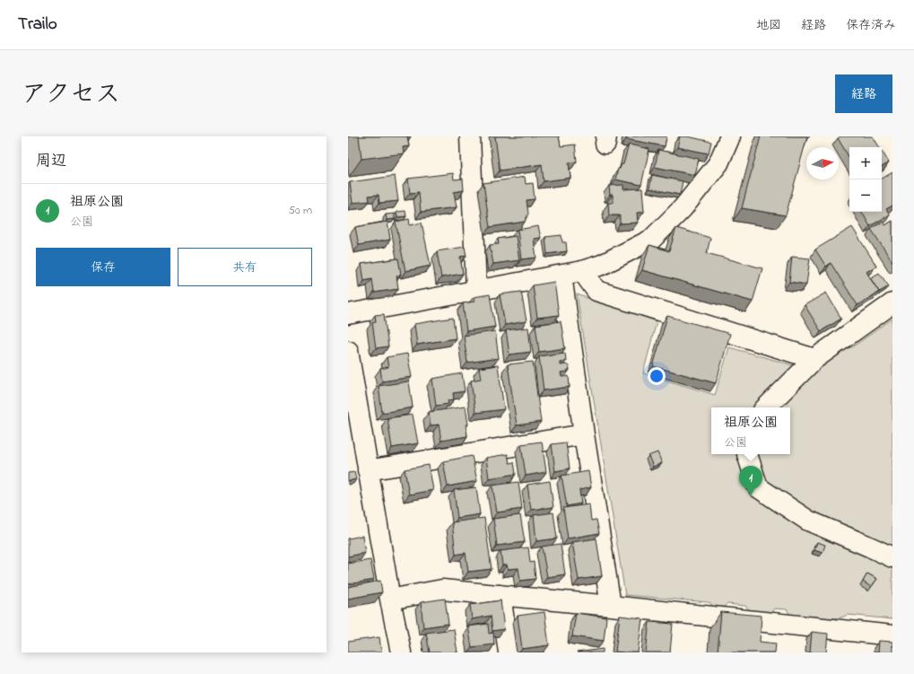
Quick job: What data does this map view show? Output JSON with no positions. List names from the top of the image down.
{
  "north": "right",
  "page": {
    "header": "Trailo",
    "nav": ["地図", "経路", "保存済み"],
    "title": "アクセス",
    "buttons": [
      "経路",
      ["保存", "共有"]
    ],
    "heading": "周辺",
    "map_buttons": ["+", "−"],
    "list": [
      {
        "mark": "1",
        "name": "祖原公園",
        "note": "公園",
        "value": "50 m"
      }
    ],
    "popup": ["祖原公園", "公園"],
    "pins": "1"
  }
}
